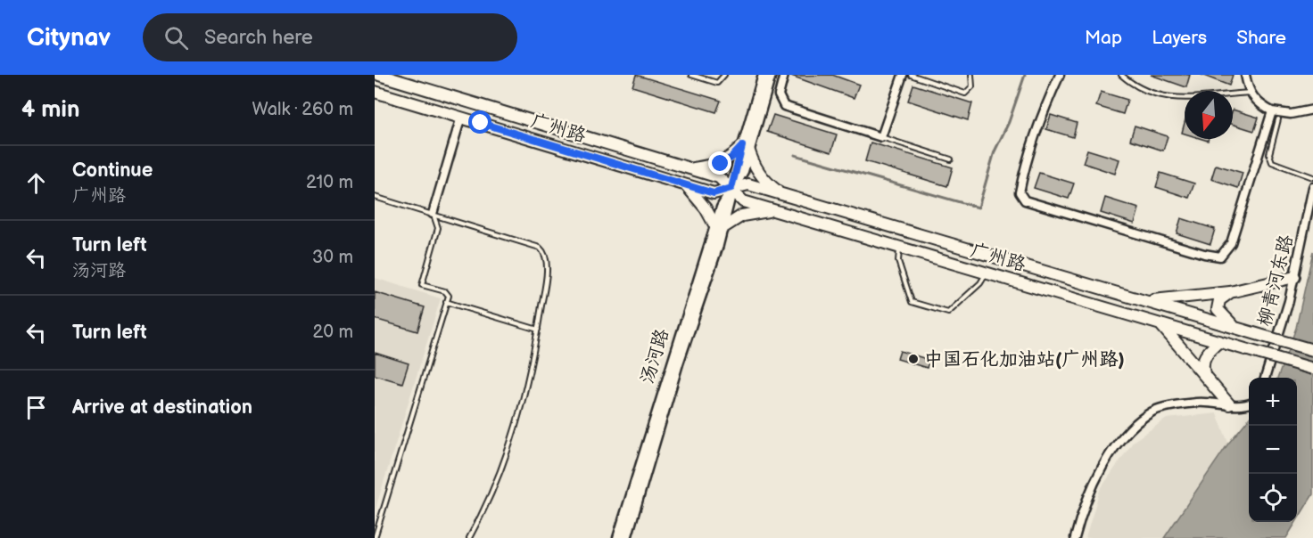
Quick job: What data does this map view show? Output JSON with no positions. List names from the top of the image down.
{
  "streets": {
    "main road": ["广州路"],
    "street": ["柳青河东路", "汤河路"]
  },
  "crossings": [
    ["广州路", "汤河路"]
  ],
  "places": ["中国石化加油站(广州路)"],
  "north": "bottom",
  "page": {
    "header": "Citynav",
    "search": "Search here",
    "nav": ["Map", "Layers", "Share"],
    "heading": ["4 min", "Walk · 260 m"],
    "list": [
      ["Continue", "广州路", "210 m"],
      ["Turn left", "汤河路", "30 m"],
      ["Turn left", "20 m"],
      "Arrive at destination"
    ],
    "map_buttons": ["+", "−"]
  }
}
